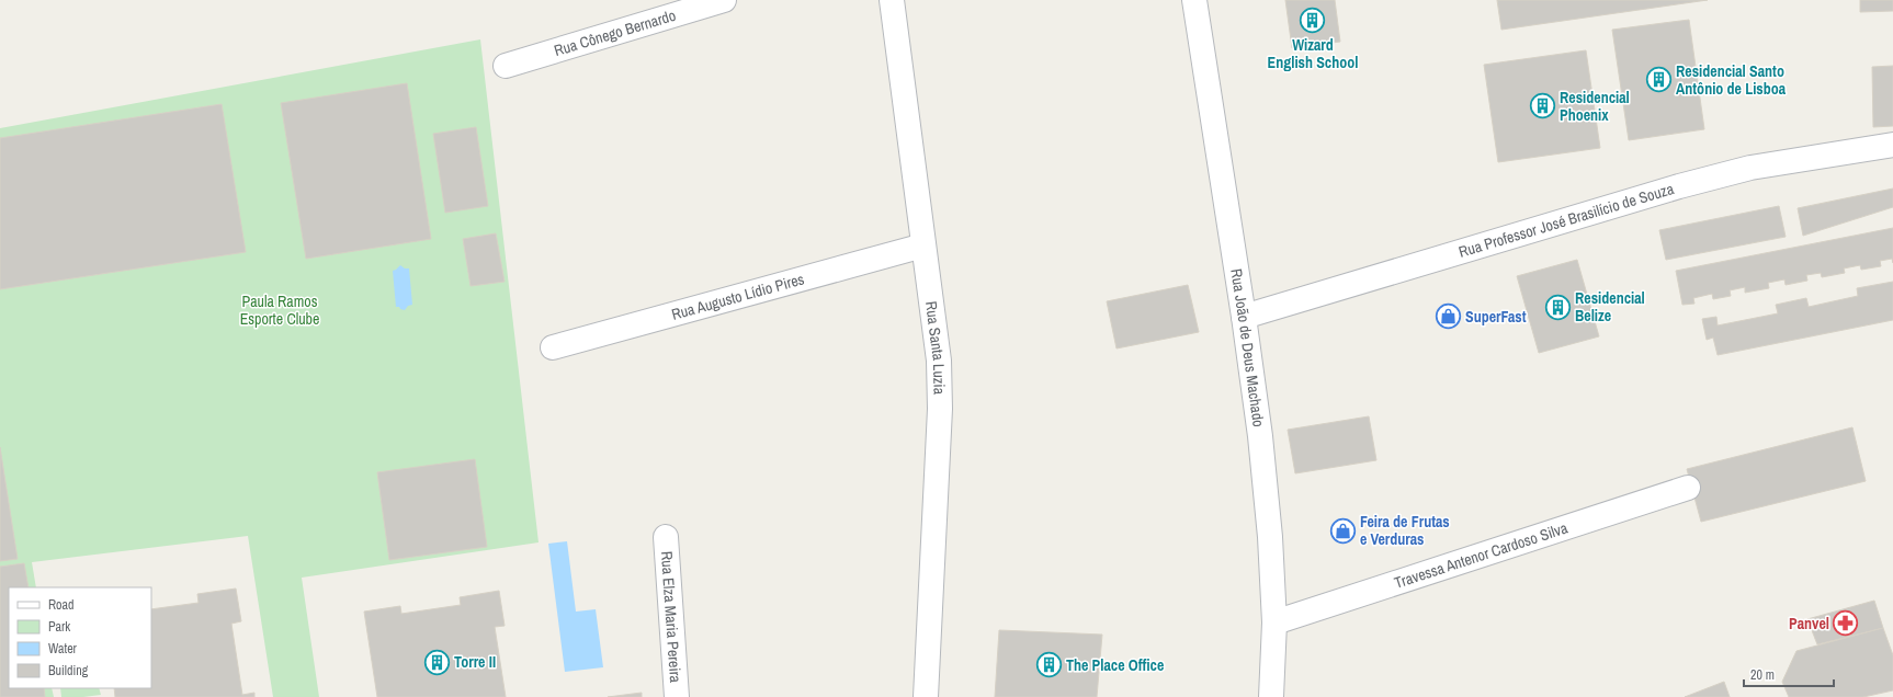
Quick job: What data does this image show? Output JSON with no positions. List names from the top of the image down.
{
  "streets": {
    "street": [
      "Rua Cônego Bernardo",
      "Rua Professor José Brasilício de Souza",
      "Rua Augusto Lídio Pires",
      "Rua Santa Luzia",
      "Rua João de Deus Machado",
      "Travessa Antenor Cardoso Silva",
      "Rua Elza Maria Pereira"
    ]
  },
  "crossings": [
    ["Rua Professor José Brasilício de Souza", "Rua João de Deus Machado"],
    ["Rua Augusto Lídio Pires", "Rua Santa Luzia"],
    ["Rua João de Deus Machado", "Travessa Antenor Cardoso Silva"]
  ],
  "parks": ["Paula Ramos Esporte Clube"],
  "places": {
    "building": [
      "Wizard English School",
      "Residencial Santo Antônio de Lisboa",
      "Residencial Phoenix",
      "Residencial Belize",
      "Torre II",
      "The Place Office"
    ],
    "shop": ["SuperFast", "Feira de Frutas e Verduras"],
    "pharmacy": ["Panvel"]
  },
  "legend": [
    "Road",
    "Park",
    "Water",
    "Building"
  ],
  "scale_bar": "20 m"
}
